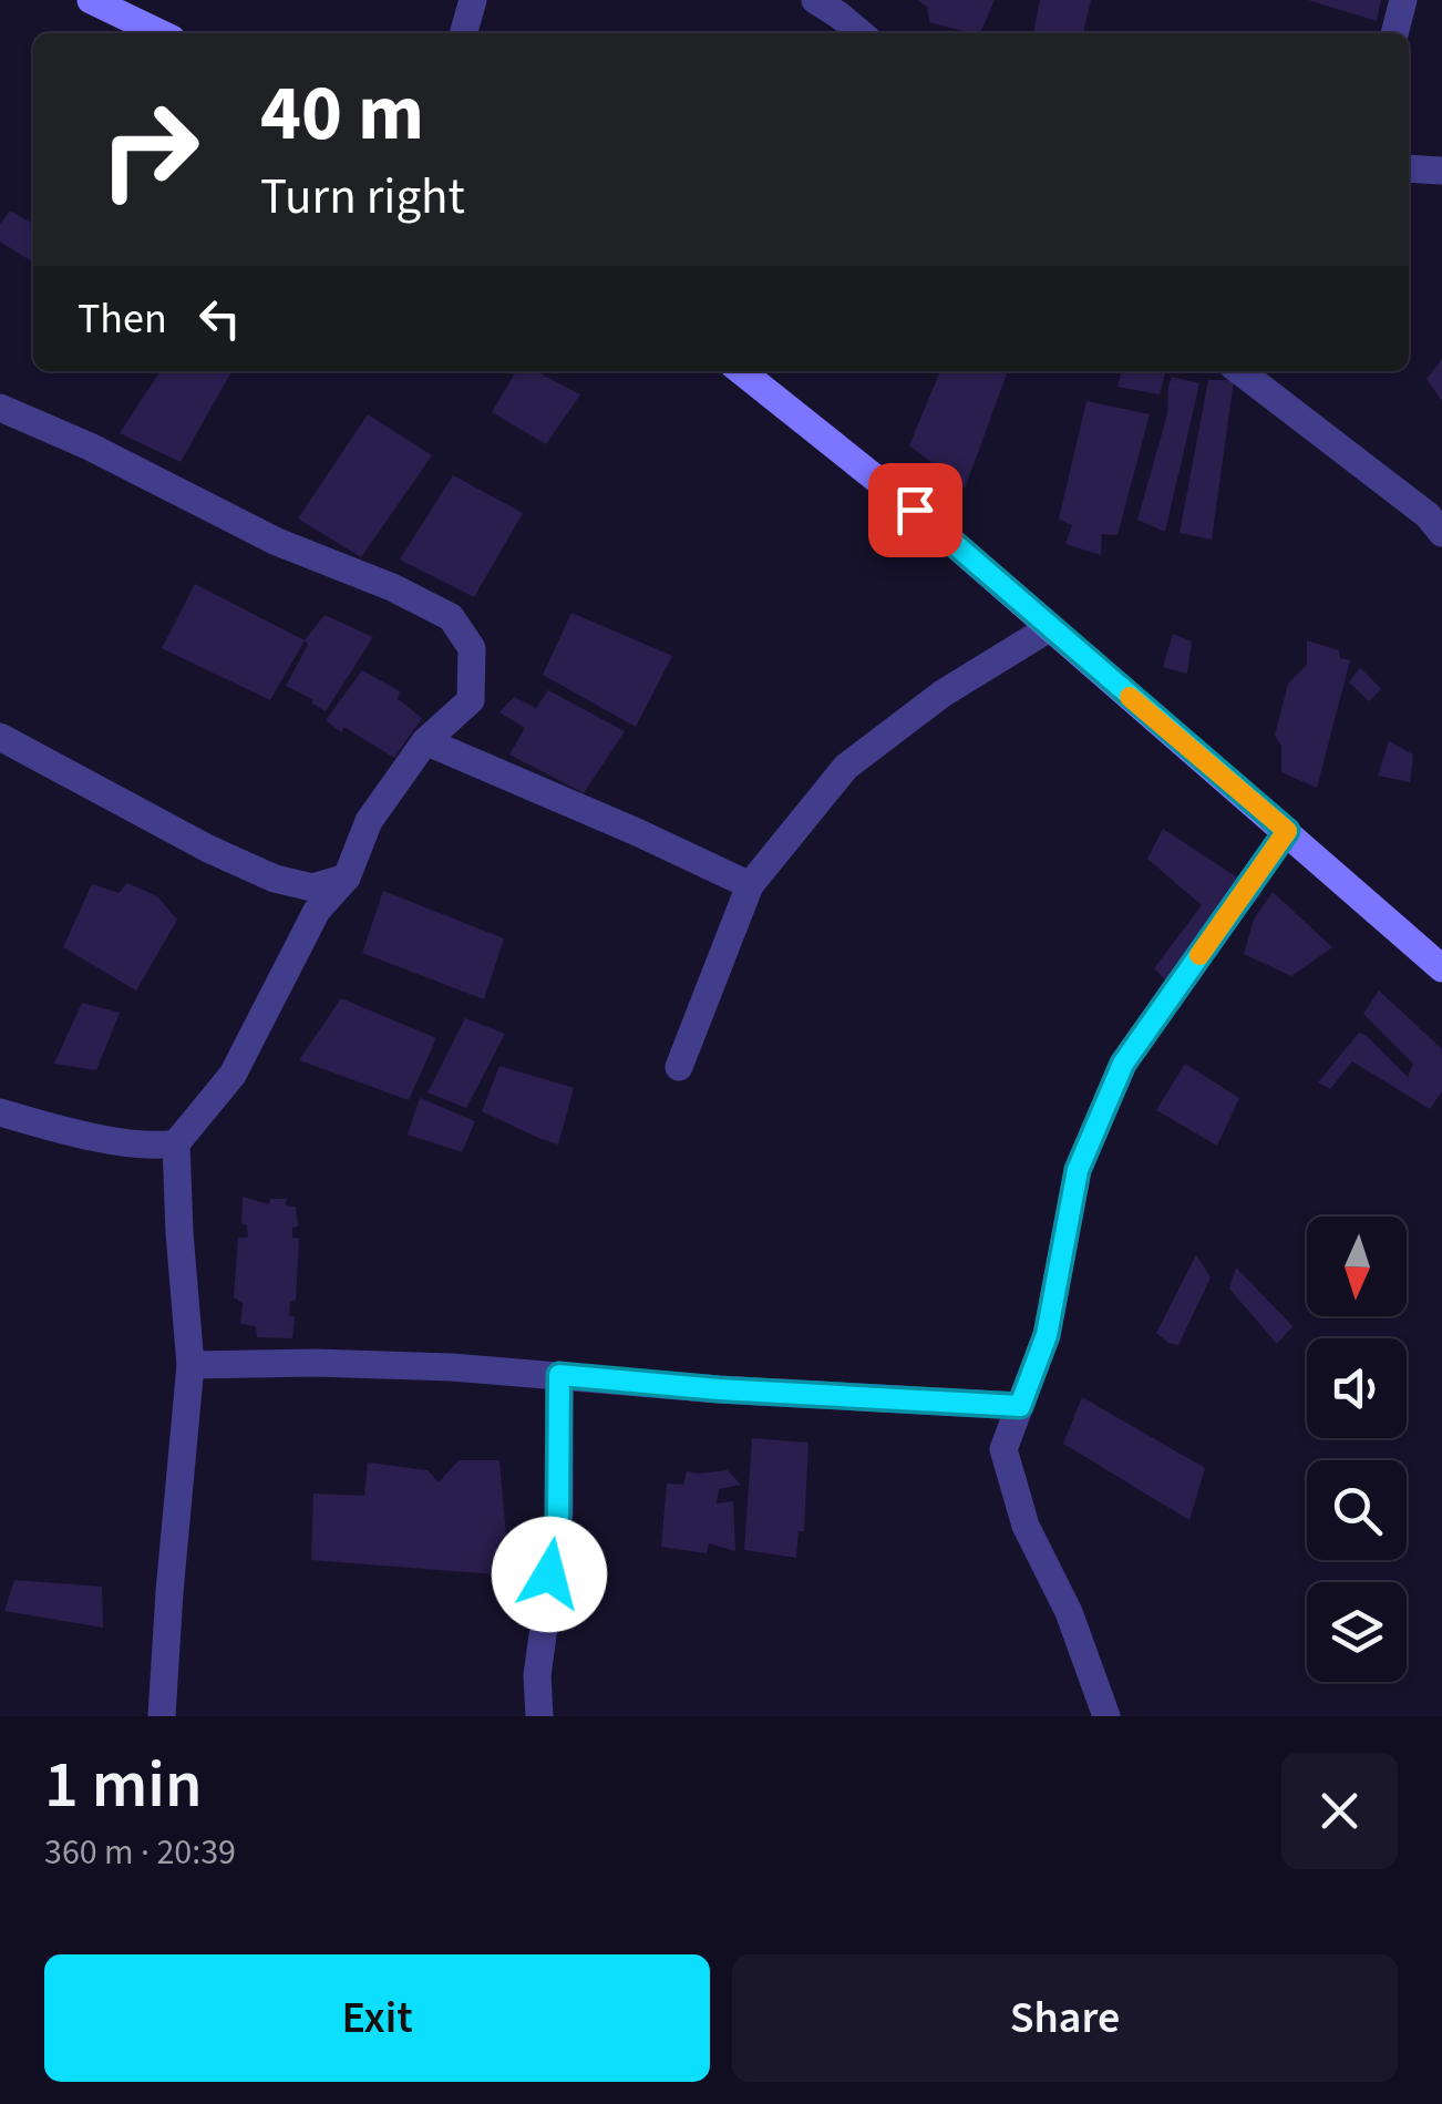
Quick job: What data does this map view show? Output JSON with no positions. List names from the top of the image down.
{
  "north": "bottom",
  "page": {
    "turn": ["40 m", "Turn right"],
    "then": "Then",
    "heading": ["1 min", "360 m · 20:39"],
    "buttons": ["Exit", "Share"]
  }
}
